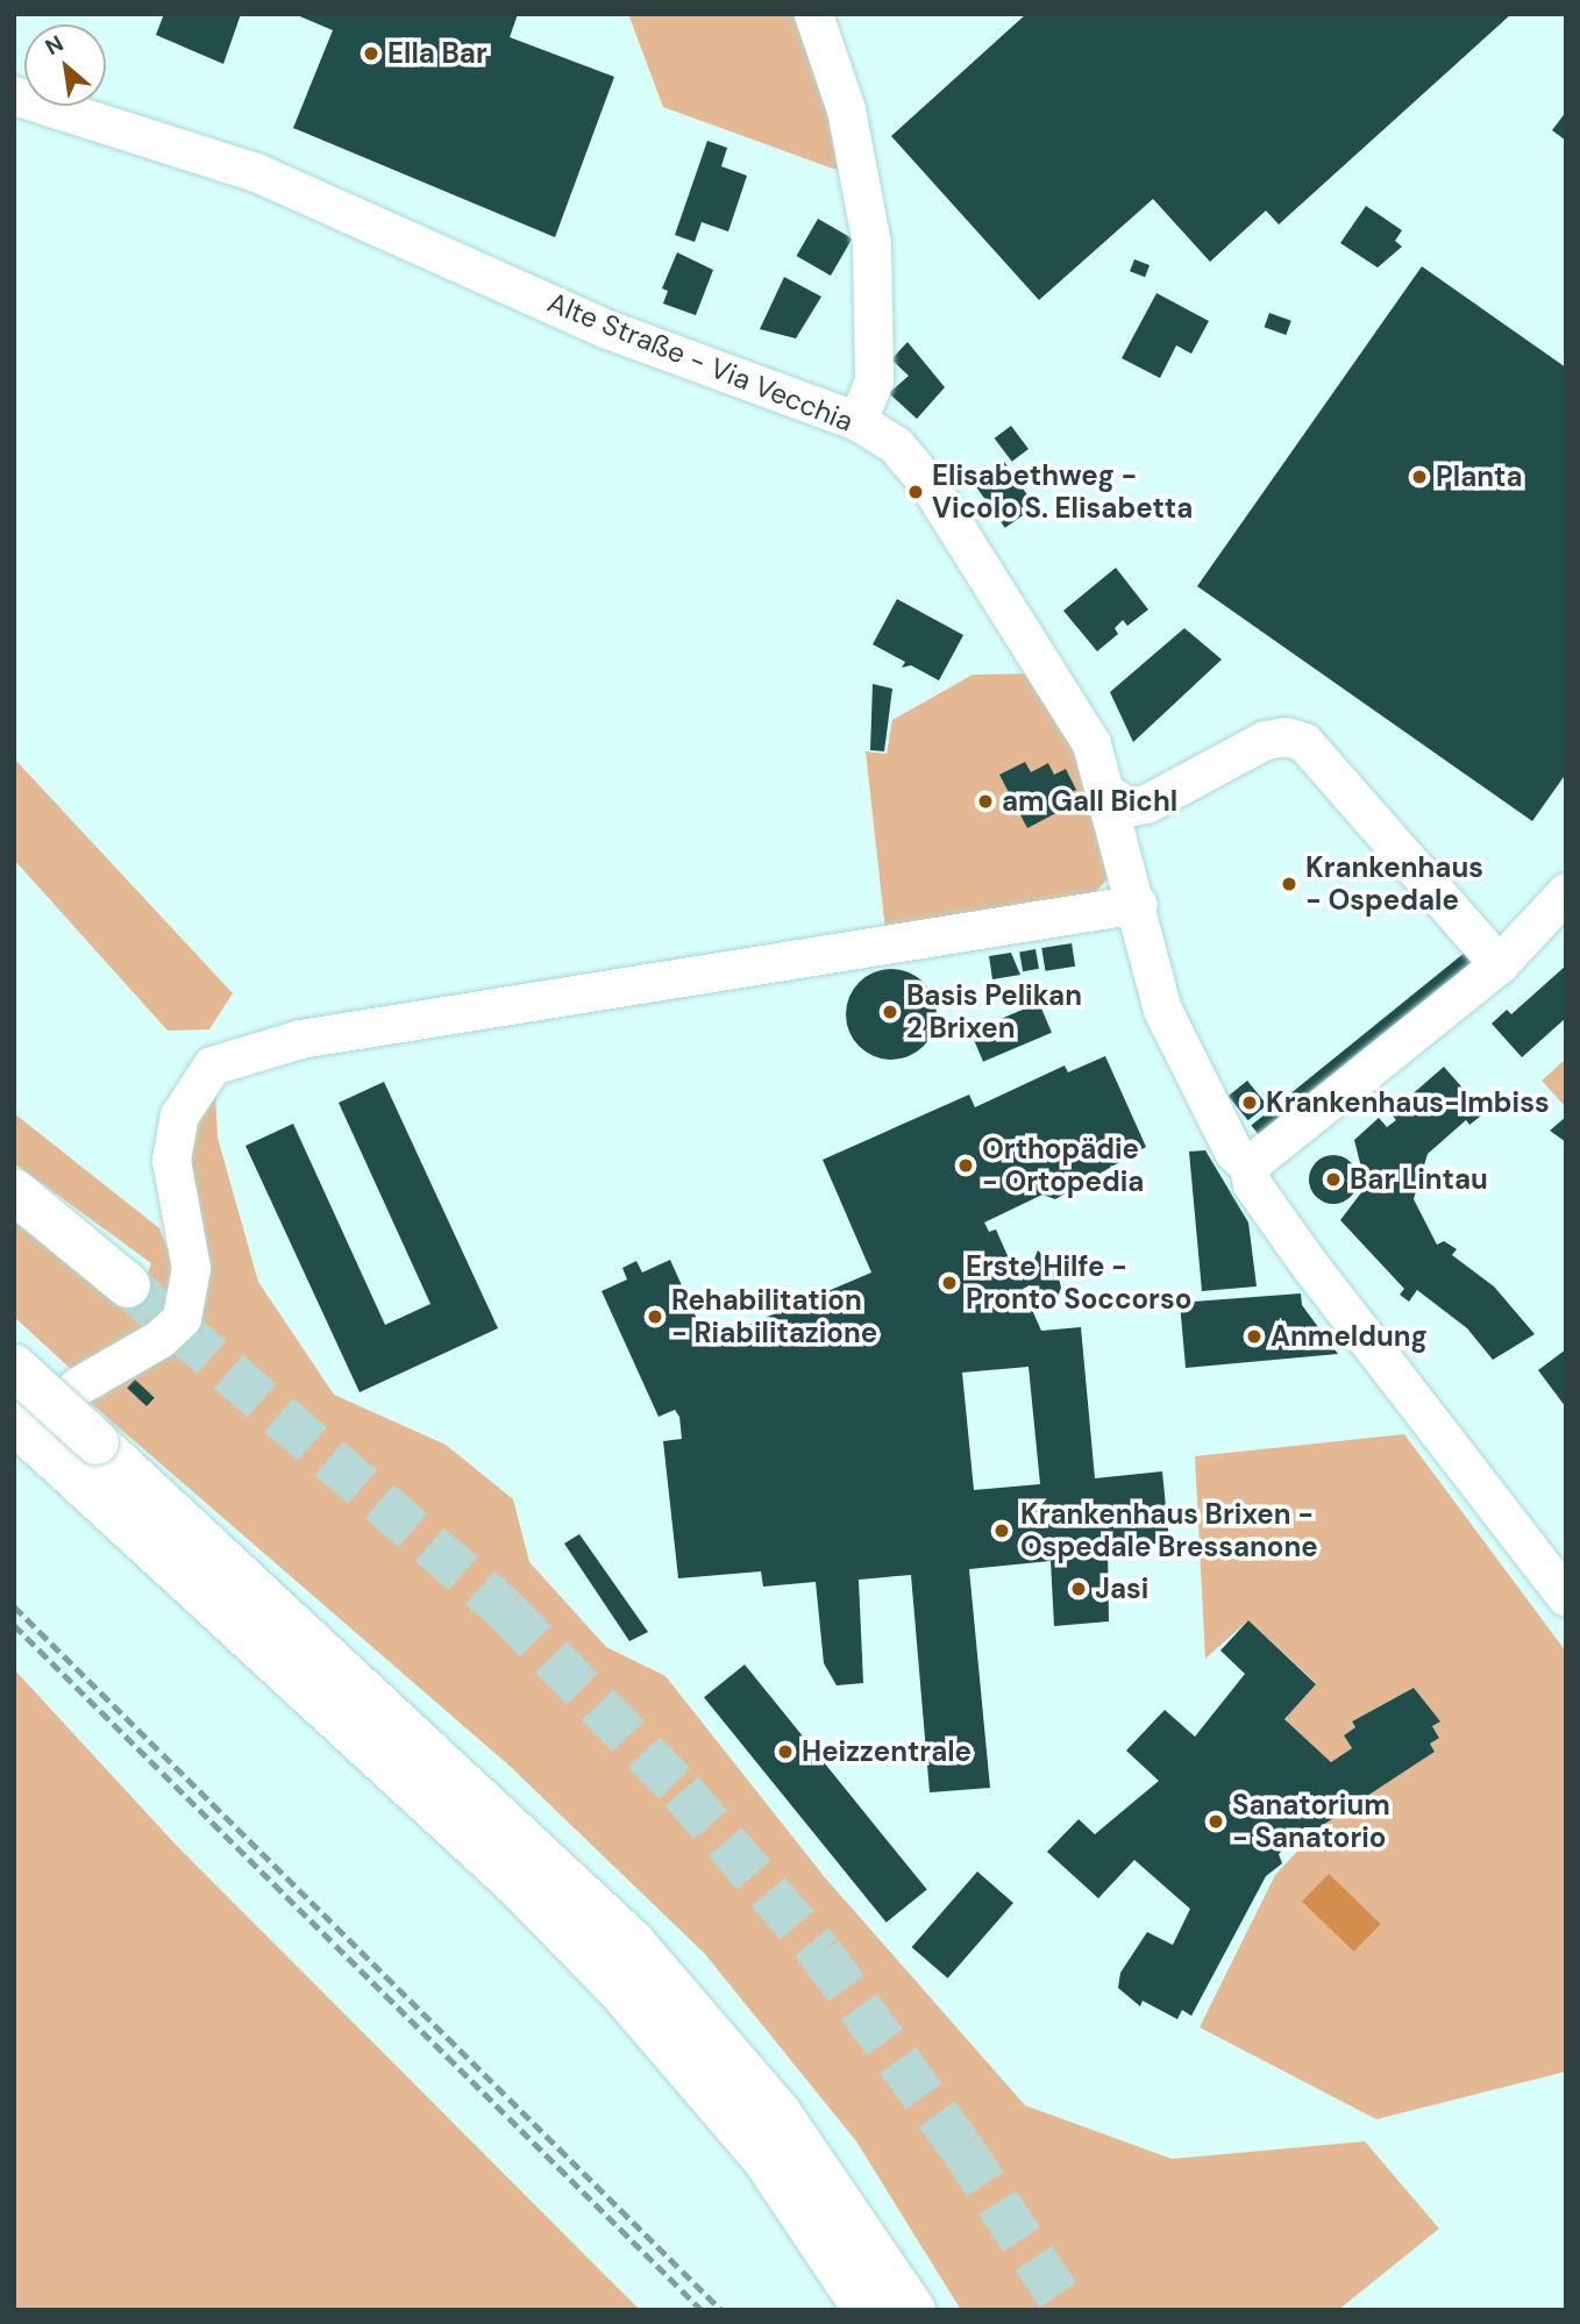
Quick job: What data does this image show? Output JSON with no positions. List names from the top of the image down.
{
  "streets": {
    "street": ["Alte Straße - Via Vecchia"]
  },
  "places": [
    "Ella Bar",
    "Planta",
    "Elisabethweg - Vicolo S. Elisabetta",
    "am Gall Bichl",
    "Krankenhaus - Ospedale",
    "Basis Pelikan 2 Brixen",
    "Krankenhaus-Imbiss",
    "Orthopädie - Ortopedia",
    "Bar Lintau",
    "Erste Hilfe - Pronto Soccorso",
    "Rehabilitation - Riabilitazione",
    "Anmeldung",
    "Krankenhaus Brixen - Ospedale Bressanone",
    "Jasi",
    "Heizzentrale",
    "Sanatorium - Sanatorio"
  ],
  "north": "top left"
}
